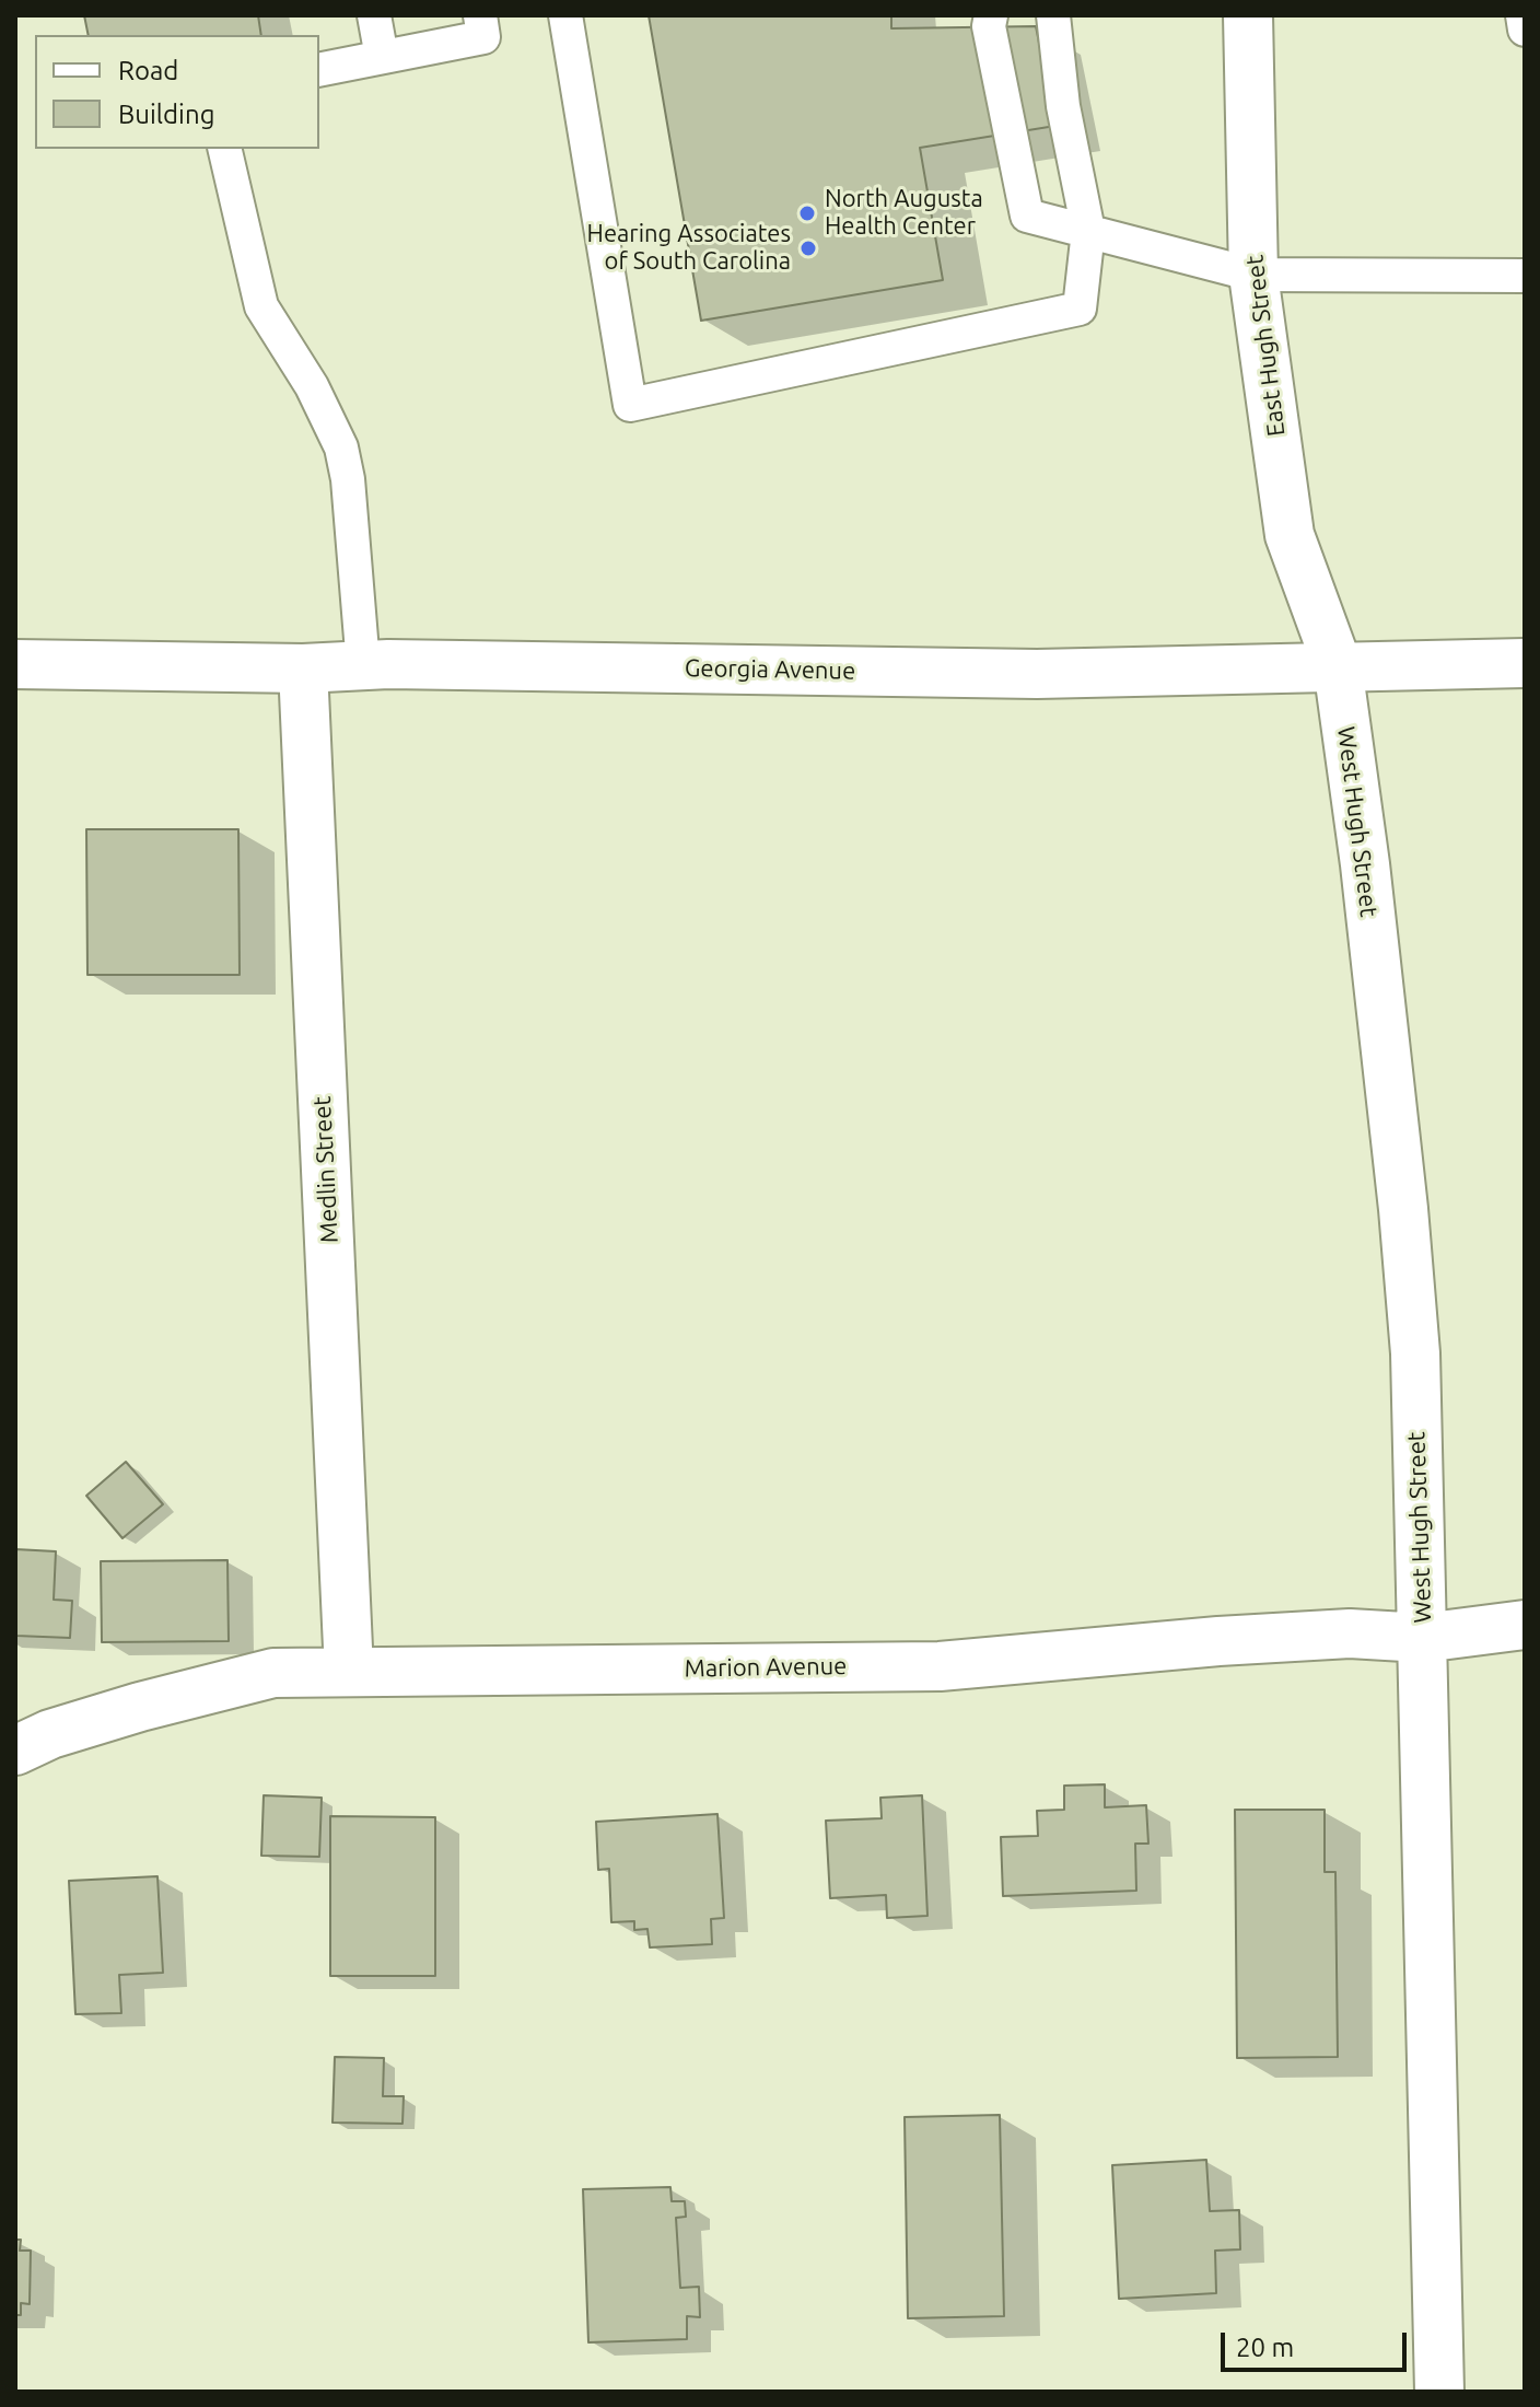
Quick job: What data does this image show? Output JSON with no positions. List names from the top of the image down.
{
  "streets": {
    "street": [
      "East Hugh Street",
      "Georgia Avenue",
      "West Hugh Street",
      "Medlin Street",
      "Marion Avenue"
    ]
  },
  "crossings": [
    ["East Hugh Street", "Georgia Avenue"],
    ["East Hugh Street", "West Hugh Street"],
    ["Georgia Avenue", "West Hugh Street"],
    ["Georgia Avenue", "Medlin Street"],
    ["West Hugh Street", "Marion Avenue"],
    ["Medlin Street", "Marion Avenue"]
  ],
  "places": ["North Augusta Health Center", "Hearing Associates of South Carolina"],
  "legend": ["Road", "Building"],
  "scale_bar": "20 m"
}
